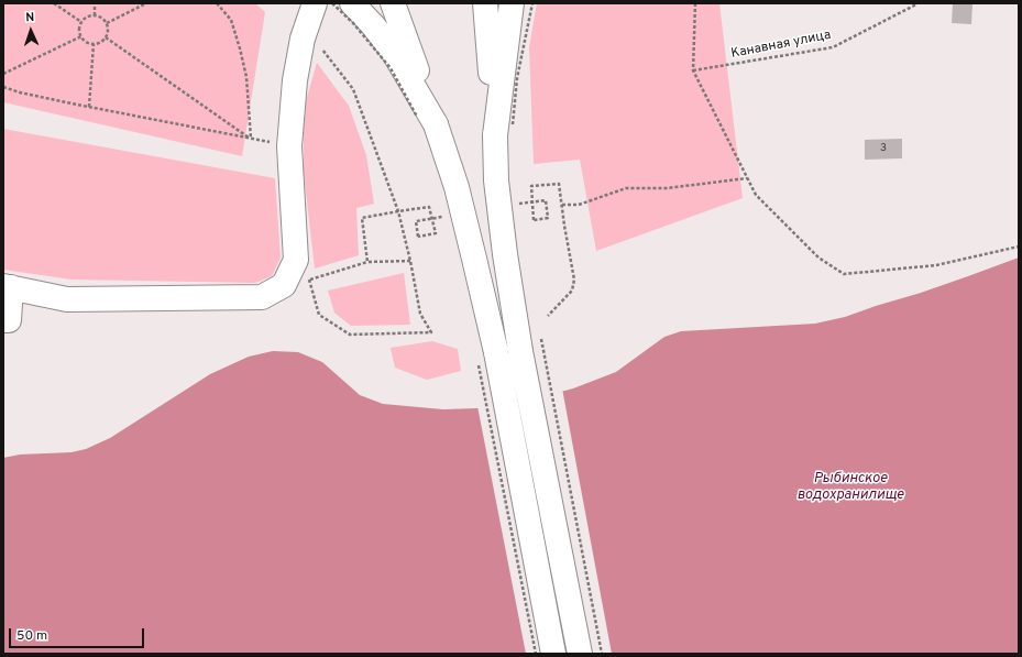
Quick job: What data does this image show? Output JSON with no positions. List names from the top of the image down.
{
  "streets": {
    "path": ["Канавная улица"]
  },
  "water": ["Рыбинское водохранилище"],
  "house_numbers": ["3"],
  "scale_bar": "50 m",
  "north": "top"
}
